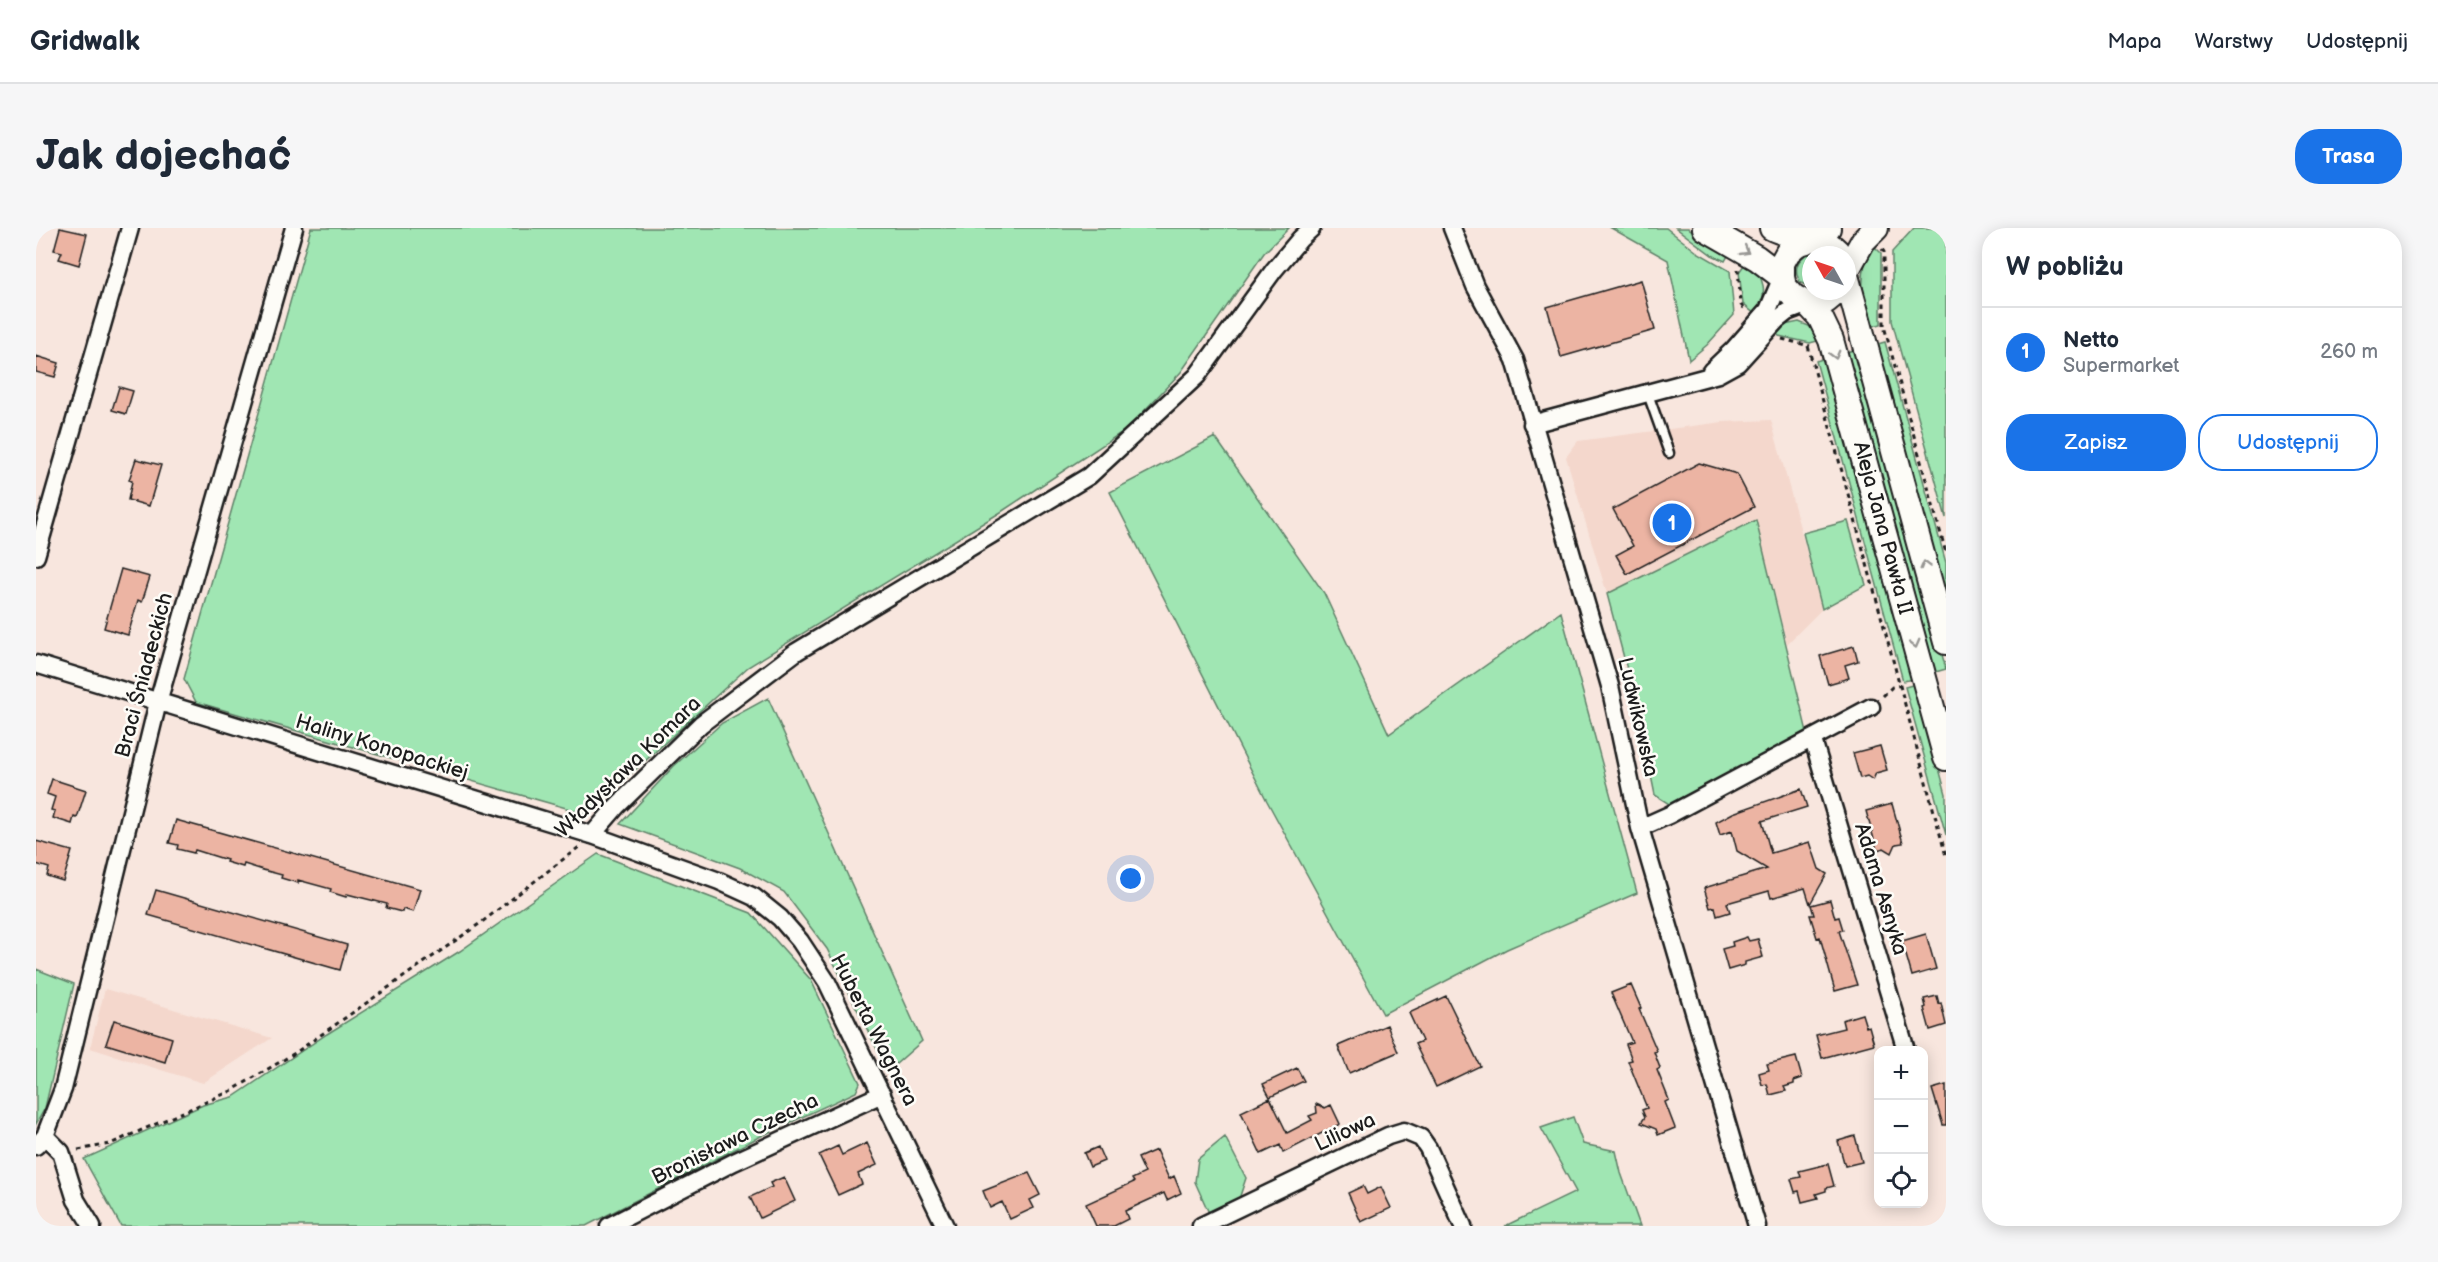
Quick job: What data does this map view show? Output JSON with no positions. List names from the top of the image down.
{
  "streets": {
    "street": [
      "Aleja Jana Pawła II",
      "Braci Śniadeckich",
      "Ludwikowska",
      "Haliny Konopackiej",
      "Władysława Komara",
      "Adama Asnyka",
      "Huberta Wagnera",
      "Liliowa",
      "Bronisława Czecha"
    ]
  },
  "crossings": [
    ["Braci Śniadeckich", "Haliny Konopackiej"],
    ["Haliny Konopackiej", "Władysława Komara"],
    ["Haliny Konopackiej", "Huberta Wagnera"],
    ["Władysława Komara", "Huberta Wagnera"],
    ["Huberta Wagnera", "Bronisława Czecha"]
  ],
  "north": "top left",
  "page": {
    "header": "Gridwalk",
    "nav": ["Mapa", "Warstwy", "Udostępnij"],
    "buttons": [
      "Trasa",
      ["Zapisz", "Udostępnij"]
    ],
    "title": "Jak dojechać",
    "heading": "W pobliżu",
    "list": [
      {
        "mark": "1",
        "name": "Netto",
        "note": "Supermarket",
        "value": "260 m"
      }
    ],
    "pins": "1",
    "map_buttons": ["+", "−"]
  }
}
